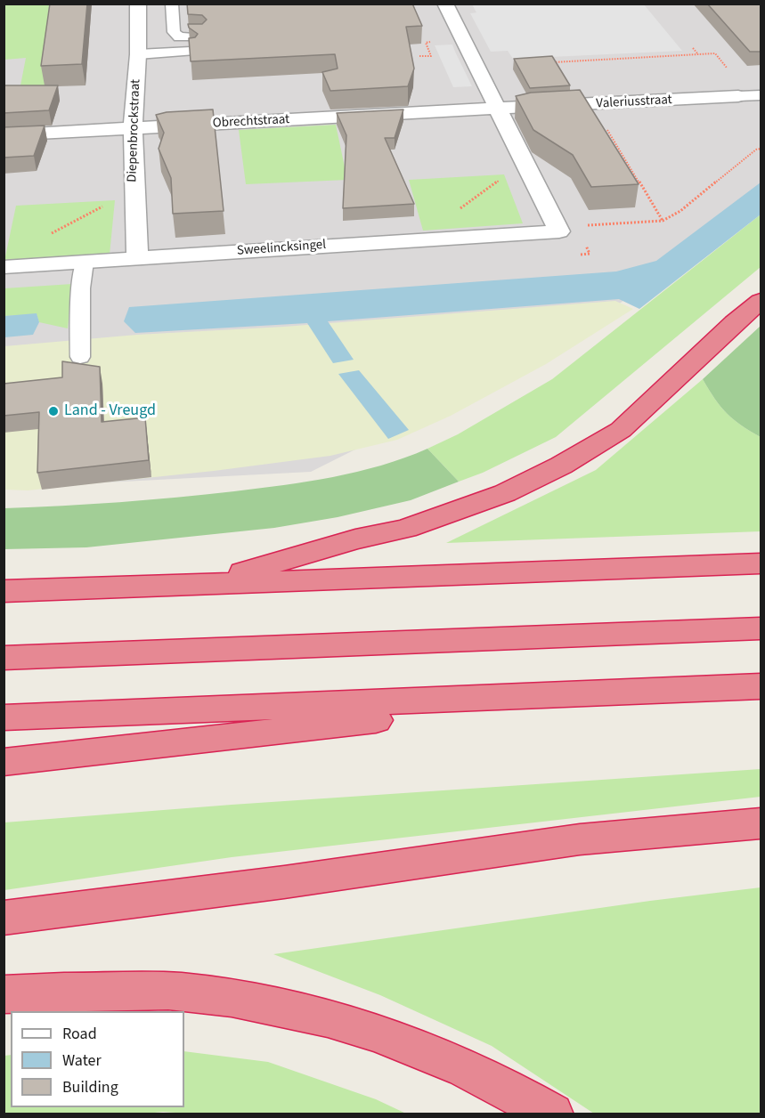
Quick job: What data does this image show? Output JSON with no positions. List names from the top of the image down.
{
  "streets": {
    "street": [
      "Valeriusstraat",
      "Obrechtstraat",
      "Diepenbrockstraat",
      "Sweelincksingel"
    ]
  },
  "crossings": [
    ["Valeriusstraat", "Obrechtstraat"],
    ["Obrechtstraat", "Diepenbrockstraat"],
    ["Diepenbrockstraat", "Sweelincksingel"]
  ],
  "places": ["Land - Vreugd"],
  "legend": ["Road", "Water", "Building"]
}
